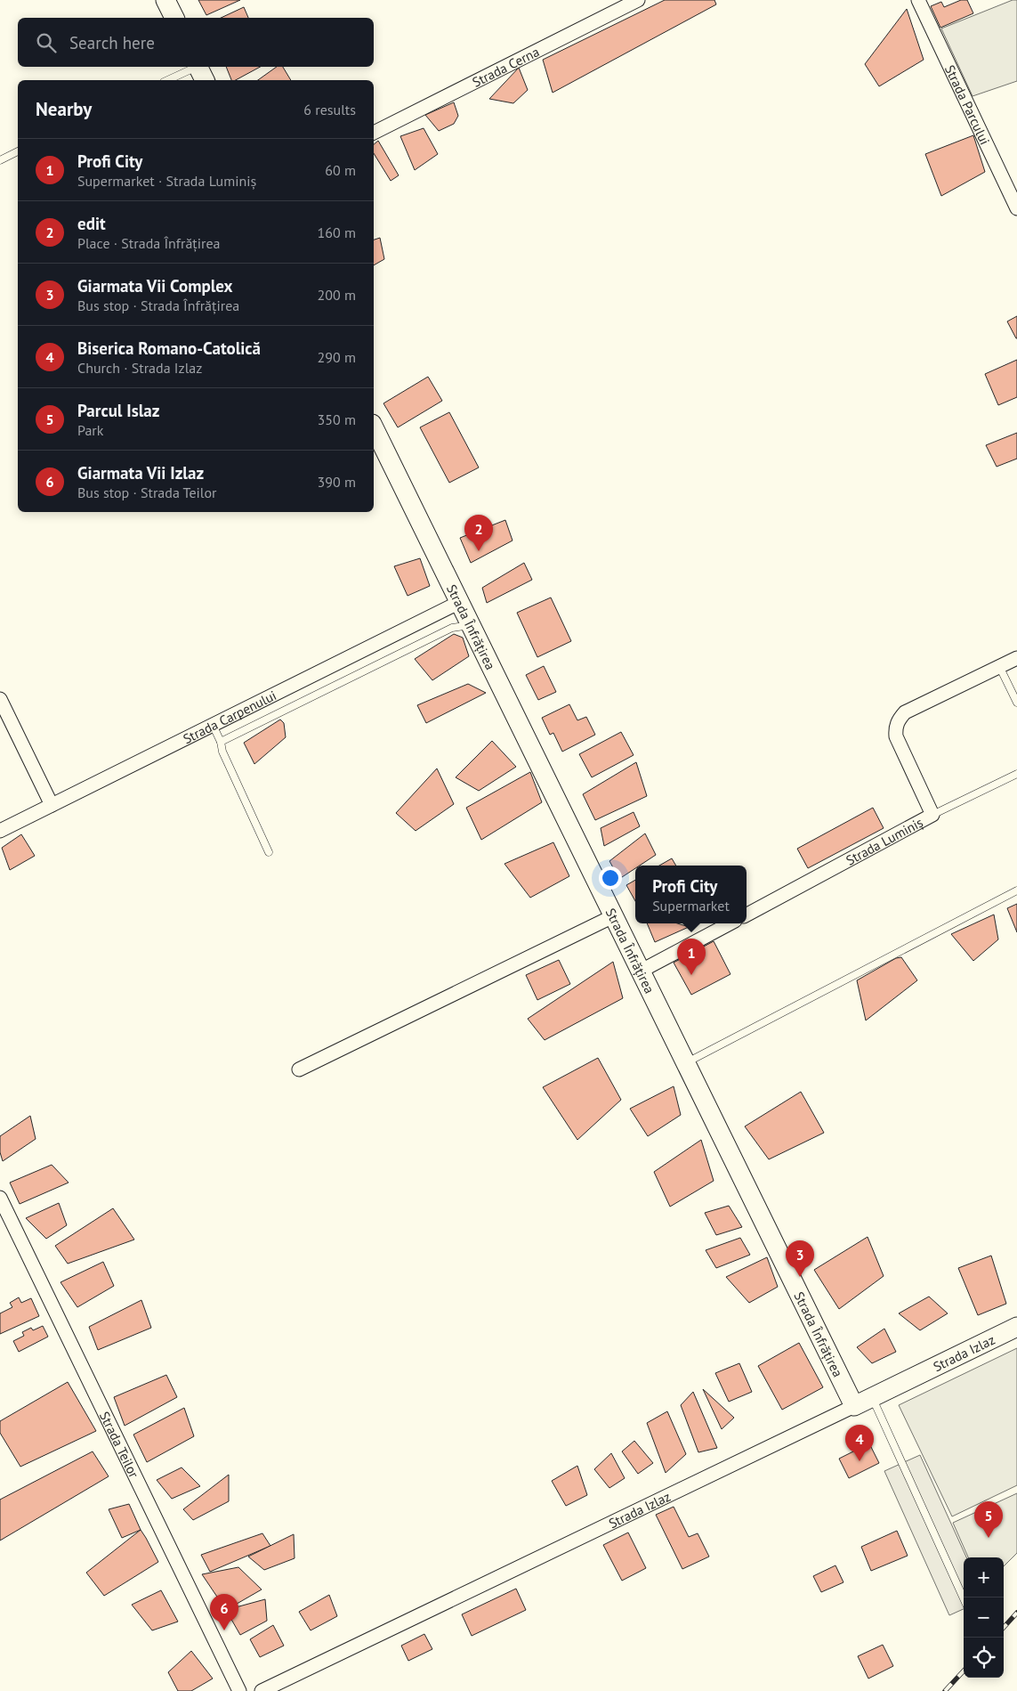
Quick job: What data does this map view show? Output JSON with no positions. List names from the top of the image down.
{
  "streets": {
    "street": [
      "Strada Cerna",
      "Strada Parcului",
      "Strada Înfrățirea",
      "Strada Carpenului",
      "Strada Luminiș",
      "Strada Izlaz",
      "Strada Teilor"
    ]
  },
  "crossings": [
    ["Strada Înfrățirea", "Strada Carpenului"],
    ["Strada Înfrățirea", "Strada Izlaz"]
  ],
  "page": {
    "search": "Search here",
    "heading": ["Nearby", "6 results"],
    "list": [
      {
        "mark": "1",
        "name": "Profi City",
        "note": "Supermarket · Strada Luminiș",
        "value": "60 m"
      },
      {
        "mark": "2",
        "name": "edit",
        "note": "Place · Strada Înfrățirea",
        "value": "160 m"
      },
      {
        "mark": "3",
        "name": "Giarmata Vii Complex",
        "note": "Bus stop · Strada Înfrățirea",
        "value": "200 m"
      },
      {
        "mark": "4",
        "name": "Biserica Romano-Catolică",
        "note": "Church · Strada Izlaz",
        "value": "290 m"
      },
      {
        "mark": "5",
        "name": "Parcul Islaz",
        "note": "Park",
        "value": "350 m"
      },
      {
        "mark": "6",
        "name": "Giarmata Vii Izlaz",
        "note": "Bus stop · Strada Teilor",
        "value": "390 m"
      }
    ],
    "pins": [
      "2",
      "1",
      "3",
      "4",
      "5",
      "6"
    ],
    "popup": ["Profi City", "Supermarket"],
    "map_buttons": ["+", "−"]
  }
}
